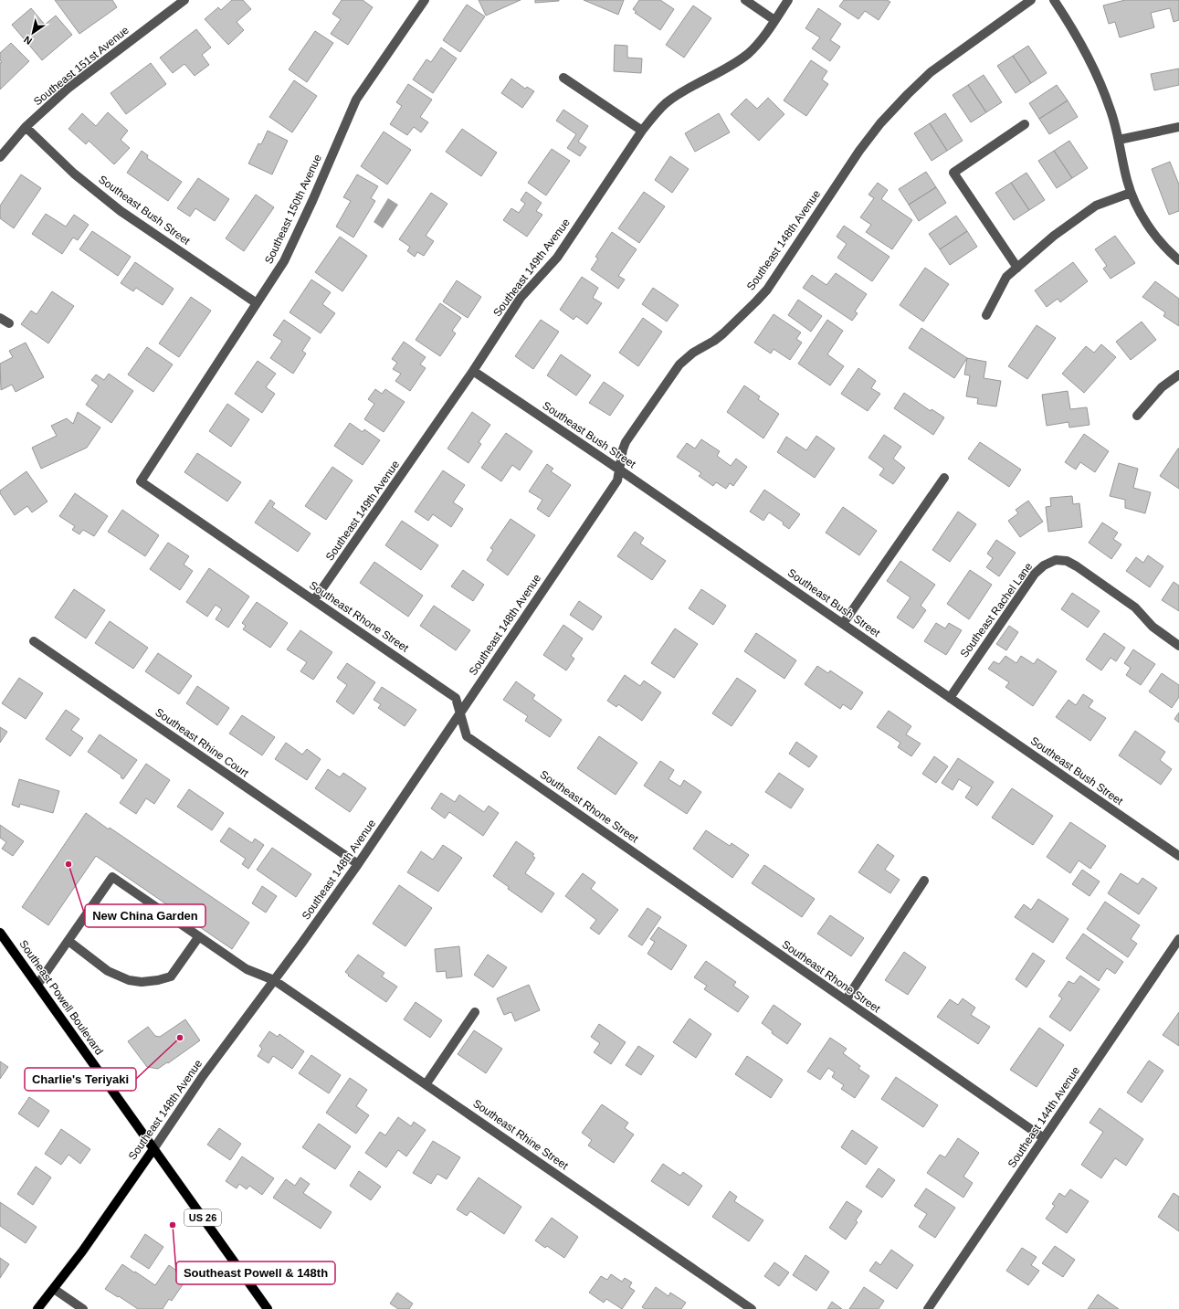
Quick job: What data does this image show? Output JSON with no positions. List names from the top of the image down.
{
  "streets": {
    "main road": ["Southeast 148th Avenue", "Southeast Powell Boulevard", "US 26"],
    "street": [
      "Southeast 151st Avenue",
      "Southeast 150th Avenue",
      "Southeast Bush Street",
      "Southeast 149th Avenue",
      "Southeast Rachel Lane",
      "Southeast Rhone Street",
      "Southeast Rhine Court",
      "Southeast 144th Avenue",
      "Southeast Rhine Street"
    ]
  },
  "crossings": [
    ["Southeast 151st Avenue", "Southeast Bush Street"],
    ["Southeast 150th Avenue", "Southeast Bush Street"],
    ["Southeast 150th Avenue", "Southeast Rhone Street"],
    ["Southeast Bush Street", "Southeast 148th Avenue"],
    ["Southeast Bush Street", "Southeast 149th Avenue"],
    ["Southeast Bush Street", "Southeast Rachel Lane"],
    ["Southeast 148th Avenue", "Southeast Rhone Street"],
    ["Southeast 148th Avenue", "Southeast Rhine Court"],
    ["Southeast 148th Avenue", "Southeast Powell Boulevard"],
    ["Southeast 148th Avenue", "Southeast Rhine Street"],
    ["Southeast 149th Avenue", "Southeast Rhone Street"],
    ["Southeast Rhone Street", "Southeast 144th Avenue"]
  ],
  "places": ["New China Garden", "Charlie's Teriyaki", "Southeast Powell & 148th"],
  "north": "bottom left"
}
